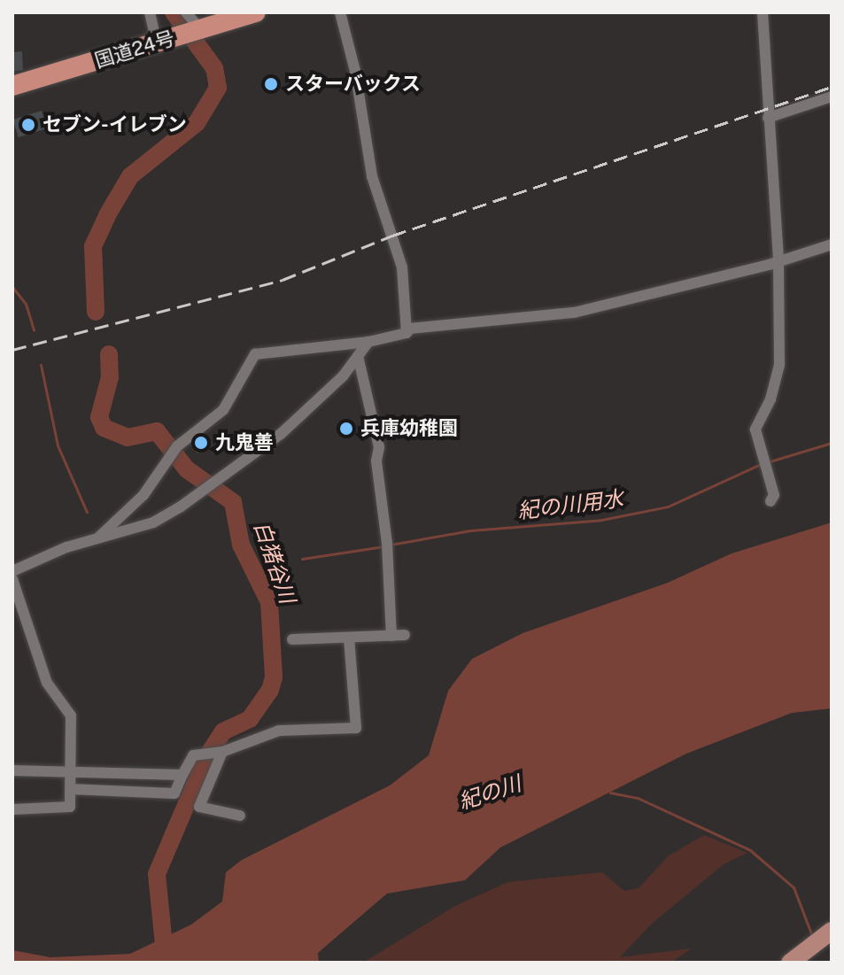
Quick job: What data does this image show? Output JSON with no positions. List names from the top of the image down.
{
  "streets": {
    "highway": ["国道24号"]
  },
  "water": ["紀の川用水", "白猪谷川", "紀の川"],
  "places": [
    "スターバックス",
    "セブン-イレブン",
    "兵庫幼稚園",
    "九鬼善"
  ]
}
